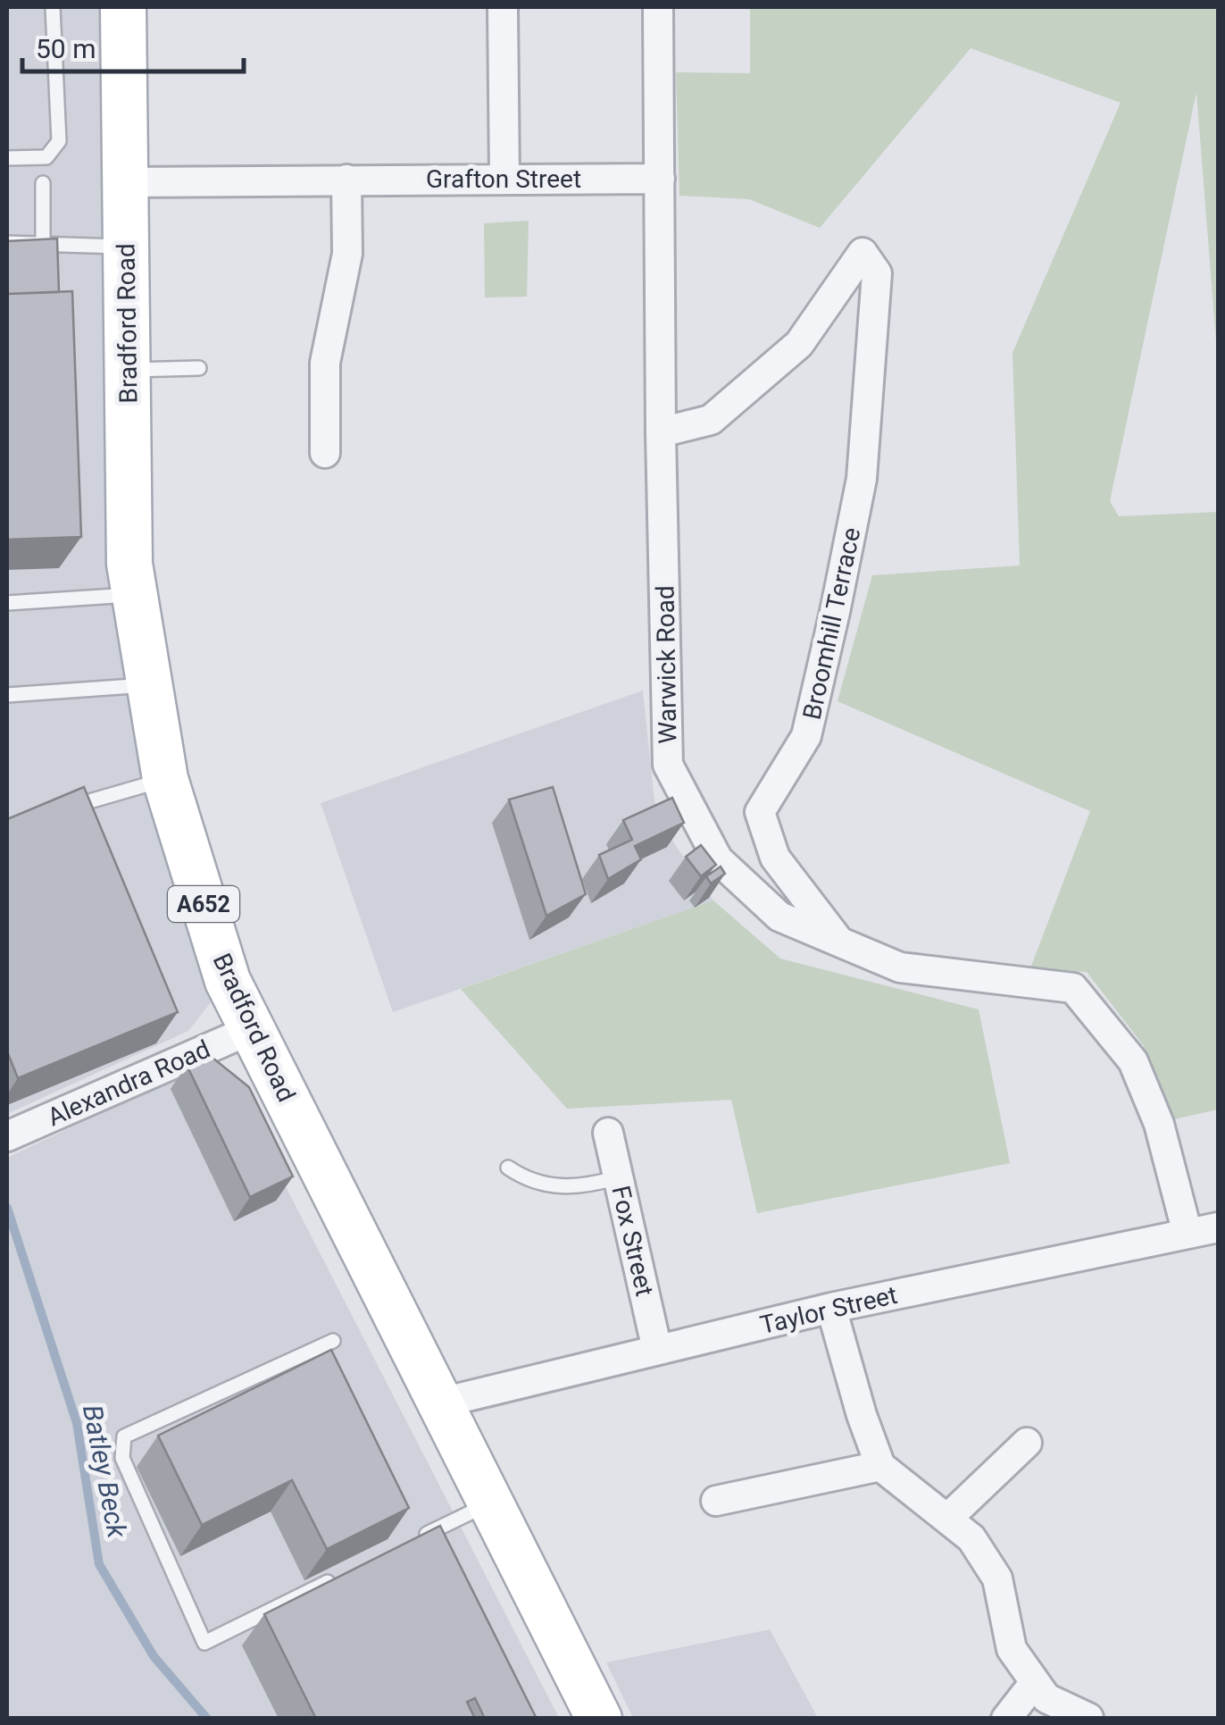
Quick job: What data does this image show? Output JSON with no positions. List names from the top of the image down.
{
  "streets": {
    "main road": ["Bradford Road", "A652"],
    "street": [
      "Grafton Street",
      "Broomhill Terrace",
      "Warwick Road",
      "Alexandra Road",
      "Fox Street",
      "Taylor Street"
    ]
  },
  "crossings": [
    ["Grafton Street", "Bradford Road"],
    ["Grafton Street", "Warwick Road"],
    ["Bradford Road", "Alexandra Road"],
    ["Bradford Road", "Taylor Street"],
    ["Broomhill Terrace", "Warwick Road"],
    ["Warwick Road", "Taylor Street"],
    ["Fox Street", "Taylor Street"]
  ],
  "water": ["Batley Beck"],
  "scale_bar": "50 m"
}
